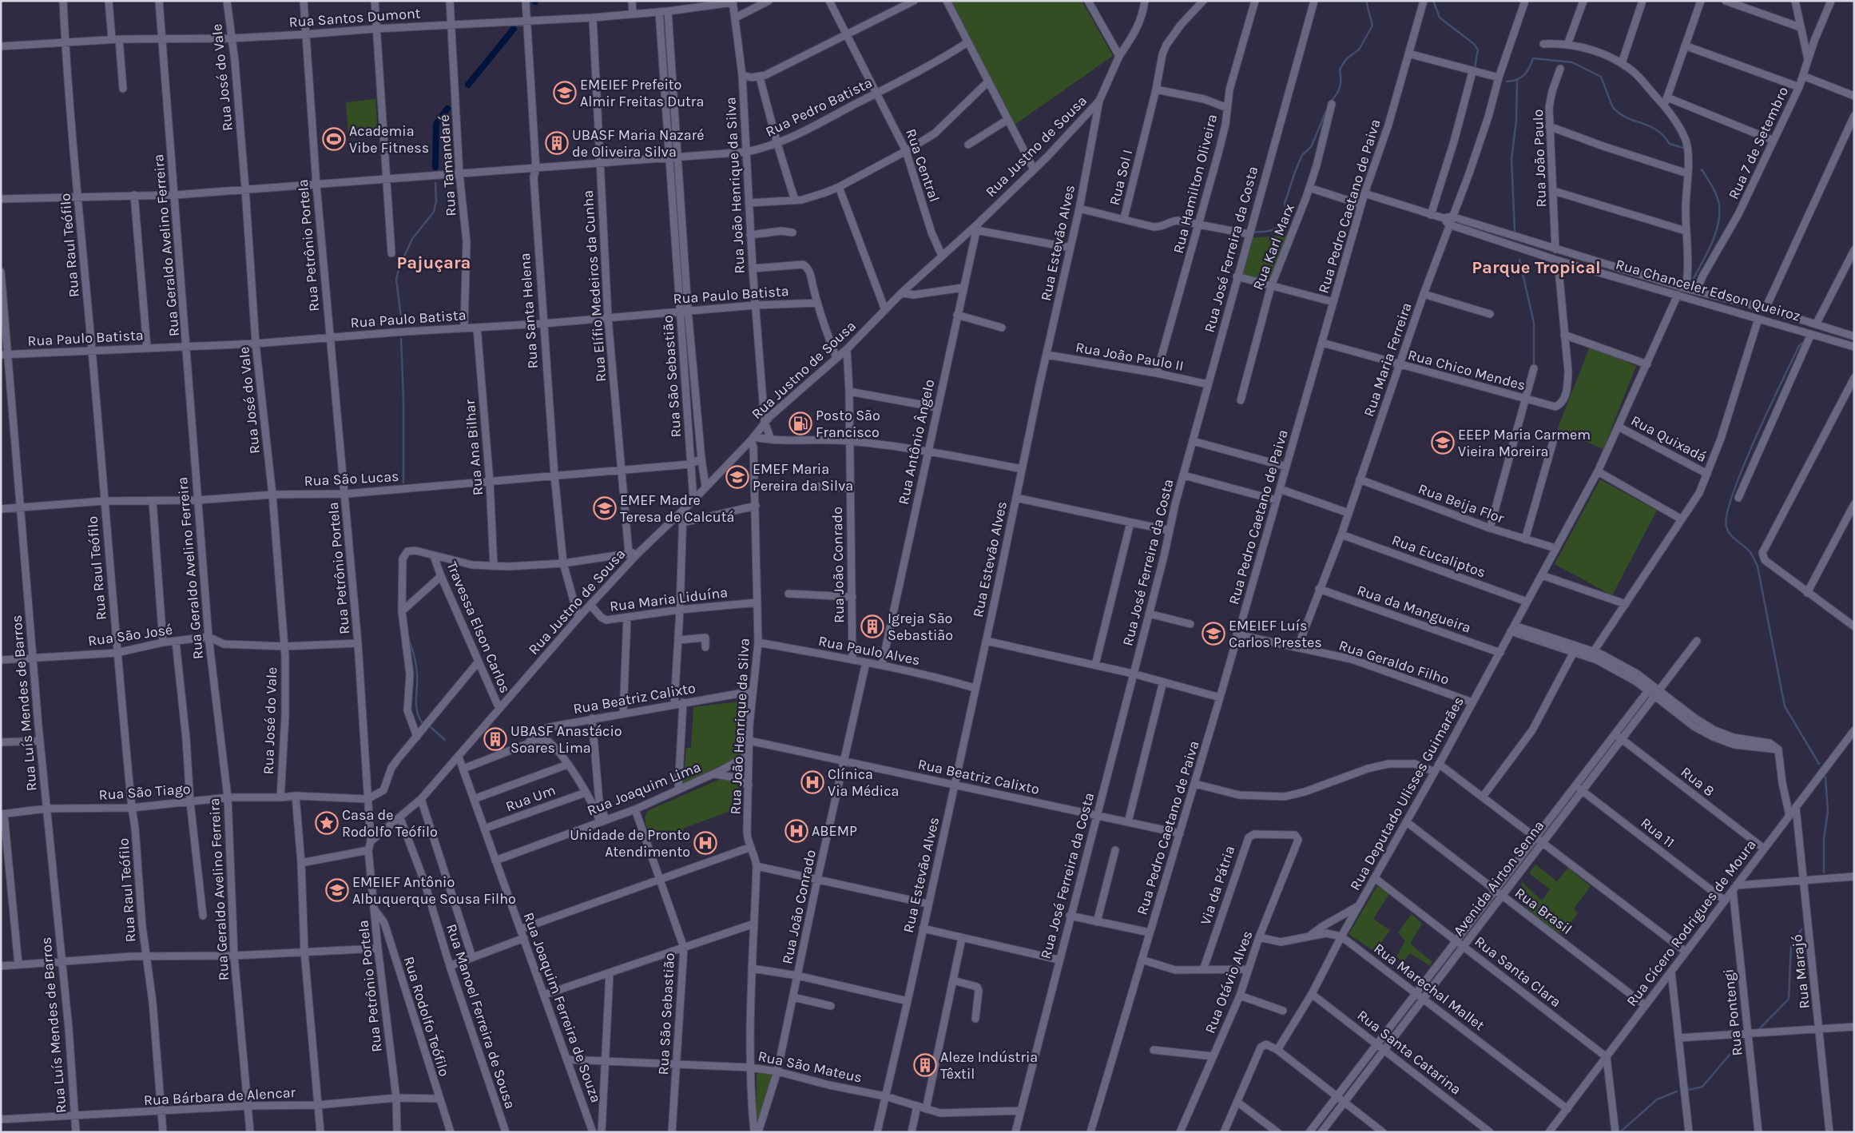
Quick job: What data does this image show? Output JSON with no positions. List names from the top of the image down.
{
  "streets": {
    "street": [
      "Rua Santos Dumont",
      "Rua José do Vale",
      "Rua Pedro Batista",
      "Rua 7 de Setembro",
      "Rua Justno de Sousa",
      "Rua João Paulo",
      "Rua Tamandaré",
      "Rua Central",
      "Rua Sol I",
      "Rua Hamilton Oliveira",
      "Rua João Henrique da Silva",
      "Rua Pedro Caetano de Paiva",
      "Rua Estevão Alves",
      "Rua Raul Teófilo",
      "Rua Geraldo Avelino Ferreira",
      "Rua Petrônio Portela",
      "Rua Karl Marx",
      "Rua José Ferreira da Costa",
      "Rua Elífio Medeiros da Cunha",
      "Rua Chanceler Edson Queiroz",
      "Rua Paulo Batista",
      "Rua Santa Helena",
      "Rua João Paulo II",
      "Rua Maria Ferreira",
      "Rua Chico Mendes",
      "Rua São Sebastião",
      "Rua Quixadá",
      "Rua Antônio Ângelo",
      "Rua Ana Bilhar",
      "Rua São Lucas",
      "Rua Beija Flor",
      "Rua Eucaliptos",
      "Rua João Conrado",
      "Rua Maria Liduína",
      "Rua da Mangueira",
      "Travessa Elson Carlos",
      "Rua São José",
      "Rua Paulo Alves",
      "Rua Geraldo Filho",
      "Rua Beatriz Calixto",
      "Rua Luís Mendes de Barros",
      "Rua 8",
      "Rua Joaquim Lima",
      "Rua São Tiago",
      "Rua Deputado Ulisses Guimarães",
      "Rua Um",
      "Rua 11",
      "Avenida Airton Senna",
      "Via da Pátria",
      "Rua Brasil",
      "Rua Cícero Rodrigues de Moura",
      "Rua Santa Clara",
      "Rua Marajó",
      "Rua Otávio Alves",
      "Rua Marechal Mallet",
      "Rua Joaquim Ferreira de Souza",
      "Rua Pontengi",
      "Rua Rodolfo Teófilo",
      "Rua Manoel Ferreira de Sousa",
      "Rua Santa Catarina",
      "Rua São Mateus",
      "Rua Bárbara de Alencar"
    ]
  },
  "crossings": [
    ["Rua Santos Dumont", "Rua José do Vale"],
    ["Rua Santos Dumont", "Rua Tamandaré"],
    ["Rua Santos Dumont", "Rua João Henrique da Silva"],
    ["Rua Santos Dumont", "Rua Raul Teófilo"],
    ["Rua Santos Dumont", "Rua Geraldo Avelino Ferreira"],
    ["Rua Santos Dumont", "Rua Petrônio Portela"],
    ["Rua Santos Dumont", "Rua Elífio Medeiros da Cunha"],
    ["Rua Santos Dumont", "Rua Santa Helena"],
    ["Rua Santos Dumont", "Rua São Sebastião"],
    ["Rua José do Vale", "Rua Pedro Batista"],
    ["Rua José do Vale", "Rua Paulo Batista"],
    ["Rua José do Vale", "Rua São Lucas"],
    ["Rua José do Vale", "Rua São Tiago"],
    ["Rua Pedro Batista", "Rua Tamandaré"],
    ["Rua Pedro Batista", "Rua Central"],
    ["Rua Pedro Batista", "Rua João Henrique da Silva"],
    ["Rua Pedro Batista", "Rua Raul Teófilo"],
    ["Rua Pedro Batista", "Rua Geraldo Avelino Ferreira"],
    ["Rua Pedro Batista", "Rua Petrônio Portela"],
    ["Rua Pedro Batista", "Rua Elífio Medeiros da Cunha"],
    ["Rua Pedro Batista", "Rua Santa Helena"],
    ["Rua Pedro Batista", "Rua São Sebastião"],
    ["Rua 7 de Setembro", "Rua Chanceler Edson Queiroz"],
    ["Rua Justno de Sousa", "Rua Central"],
    ["Rua Justno de Sousa", "Rua João Henrique da Silva"],
    ["Rua Justno de Sousa", "Rua Estevão Alves"],
    ["Rua Justno de Sousa", "Rua Petrônio Portela"],
    ["Rua Justno de Sousa", "Rua Santa Helena"],
    ["Rua Justno de Sousa", "Rua São Sebastião"],
    ["Rua Justno de Sousa", "Rua Antônio Ângelo"],
    ["Rua Justno de Sousa", "Rua João Conrado"],
    ["Rua Justno de Sousa", "Rua Maria Liduína"],
    ["Rua Justno de Sousa", "Travessa Elson Carlos"],
    ["Rua Justno de Sousa", "Rua Joaquim Ferreira de Souza"],
    ["Rua Justno de Sousa", "Rua Manoel Ferreira de Sousa"],
    ["Rua João Paulo", "Rua Chanceler Edson Queiroz"],
    ["Rua Tamandaré", "Rua Paulo Batista"],
    ["Rua Hamilton Oliveira", "Rua João Paulo II"],
    ["Rua João Henrique da Silva", "Rua Paulo Batista"],
    ["Rua João Henrique da Silva", "Rua Maria Liduína"],
    ["Rua João Henrique da Silva", "Rua Paulo Alves"],
    ["Rua João Henrique da Silva", "Rua Beatriz Calixto"],
    ["Rua João Henrique da Silva", "Rua Joaquim Lima"],
    ["Rua João Henrique da Silva", "Rua São Mateus"],
    ["Rua Pedro Caetano de Paiva", "Rua Chanceler Edson Queiroz"],
    ["Rua Pedro Caetano de Paiva", "Rua Chico Mendes"],
    ["Rua Pedro Caetano de Paiva", "Rua Geraldo Filho"],
    ["Rua Pedro Caetano de Paiva", "Rua Beatriz Calixto"],
    ["Rua Estevão Alves", "Rua João Paulo II"],
    ["Rua Estevão Alves", "Rua Paulo Alves"],
    ["Rua Estevão Alves", "Rua Beatriz Calixto"],
    ["Rua Estevão Alves", "Rua São Mateus"],
    ["Rua Raul Teófilo", "Rua Paulo Batista"],
    ["Rua Raul Teófilo", "Rua São Lucas"],
    ["Rua Raul Teófilo", "Rua São José"],
    ["Rua Raul Teófilo", "Rua São Tiago"],
    ["Rua Raul Teófilo", "Rua Bárbara de Alencar"],
    ["Rua Geraldo Avelino Ferreira", "Rua Paulo Batista"],
    ["Rua Geraldo Avelino Ferreira", "Rua São Lucas"],
    ["Rua Geraldo Avelino Ferreira", "Rua São José"],
    ["Rua Geraldo Avelino Ferreira", "Rua São Tiago"],
    ["Rua Geraldo Avelino Ferreira", "Rua Bárbara de Alencar"],
    ["Rua Petrônio Portela", "Rua Paulo Batista"],
    ["Rua Petrônio Portela", "Rua São Lucas"],
    ["Rua Petrônio Portela", "Rua São Tiago"],
    ["Rua Petrônio Portela", "Rua Rodolfo Teófilo"],
    ["Rua Petrônio Portela", "Rua Bárbara de Alencar"],
    ["Rua José Ferreira da Costa", "Rua João Paulo II"],
    ["Rua José Ferreira da Costa", "Rua Beatriz Calixto"],
    ["Rua José Ferreira da Costa", "Rua São Mateus"],
    ["Rua Elífio Medeiros da Cunha", "Rua Paulo Batista"],
    ["Rua Elífio Medeiros da Cunha", "Rua São Lucas"],
    ["Rua Chanceler Edson Queiroz", "Rua Maria Ferreira"],
    ["Rua Chanceler Edson Queiroz", "Rua Deputado Ulisses Guimarães"],
    ["Rua Paulo Batista", "Rua Santa Helena"],
    ["Rua Paulo Batista", "Rua São Sebastião"],
    ["Rua Paulo Batista", "Rua Ana Bilhar"],
    ["Rua Paulo Batista", "Rua Luís Mendes de Barros"],
    ["Rua Santa Helena", "Rua São Lucas"],
    ["Rua Maria Ferreira", "Rua Chico Mendes"],
    ["Rua Maria Ferreira", "Rua Beija Flor"],
    ["Rua Maria Ferreira", "Rua Eucaliptos"],
    ["Rua Maria Ferreira", "Rua da Mangueira"],
    ["Rua Maria Ferreira", "Rua Geraldo Filho"],
    ["Rua São Sebastião", "Rua São Lucas"],
    ["Rua São Sebastião", "Rua Joaquim Lima"],
    ["Rua São Sebastião", "Rua São Mateus"],
    ["Rua Quixadá", "Rua Deputado Ulisses Guimarães"],
    ["Rua Antônio Ângelo", "Rua Paulo Alves"],
    ["Rua Ana Bilhar", "Rua São Lucas"],
    ["Rua São Lucas", "Rua Luís Mendes de Barros"],
    ["Rua Beija Flor", "Rua Deputado Ulisses Guimarães"],
    ["Rua Eucaliptos", "Rua Deputado Ulisses Guimarães"],
    ["Rua João Conrado", "Rua Paulo Alves"],
    ["Rua João Conrado", "Rua Beatriz Calixto"],
    ["Rua João Conrado", "Rua São Mateus"],
    ["Rua da Mangueira", "Rua Deputado Ulisses Guimarães"],
    ["Rua São José", "Rua Luís Mendes de Barros"],
    ["Rua Geraldo Filho", "Rua Deputado Ulisses Guimarães"],
    ["Rua Luís Mendes de Barros", "Rua São Tiago"],
    ["Rua Luís Mendes de Barros", "Rua Bárbara de Alencar"],
    ["Rua 8", "Avenida Airton Senna"],
    ["Rua 8", "Rua Cícero Rodrigues de Moura"],
    ["Rua Joaquim Lima", "Rua Joaquim Ferreira de Souza"],
    ["Rua Deputado Ulisses Guimarães", "Rua Brasil"],
    ["Rua Deputado Ulisses Guimarães", "Rua Santa Clara"],
    ["Rua Deputado Ulisses Guimarães", "Rua Marechal Mallet"],
    ["Rua Deputado Ulisses Guimarães", "Rua Santa Catarina"],
    ["Rua Um", "Rua Joaquim Ferreira de Souza"],
    ["Rua 11", "Avenida Airton Senna"],
    ["Rua 11", "Rua Cícero Rodrigues de Moura"],
    ["Avenida Airton Senna", "Rua Brasil"],
    ["Avenida Airton Senna", "Rua Santa Clara"],
    ["Avenida Airton Senna", "Rua Marechal Mallet"],
    ["Avenida Airton Senna", "Rua Santa Catarina"],
    ["Via da Pátria", "Rua Otávio Alves"],
    ["Rua Brasil", "Rua Cícero Rodrigues de Moura"],
    ["Rua Cícero Rodrigues de Moura", "Rua Santa Clara"],
    ["Rua Cícero Rodrigues de Moura", "Rua Marajó"],
    ["Rua Cícero Rodrigues de Moura", "Rua Marechal Mallet"],
    ["Rua Cícero Rodrigues de Moura", "Rua Pontengi"],
    ["Rua Joaquim Ferreira de Souza", "Rua São Mateus"],
    ["Rua Rodolfo Teófilo", "Rua Bárbara de Alencar"]
  ],
  "districts": ["Pajuçara", "Parque Tropical"],
  "places": {
    "school or university": [
      "EMEIEF Prefeito Almir Freitas Dutra",
      "EEEP Maria Carmem Vieira Moreira",
      "EMEF Maria Pereira da Silva",
      "EMEF Madre Teresa de Calcutá",
      "EMEIEF Luís Carlos Prestes",
      "EMEIEF Antônio Albuquerque Sousa Filho"
    ],
    "sports": ["Academia Vibe Fitness"],
    "building": [
      "UBASF Maria Nazaré de Oliveira Silva",
      "Igreja São Sebastião",
      "UBASF Anastácio Soares Lima",
      "Aleze Indústria Têxtil"
    ],
    "fuel station": ["Posto São Francisco"],
    "hospital": ["Clínica Via Médica", "ABEMP", "Unidade de Pronto Atendimento"],
    "place": ["Casa de Rodolfo Teófilo"]
  }
}
